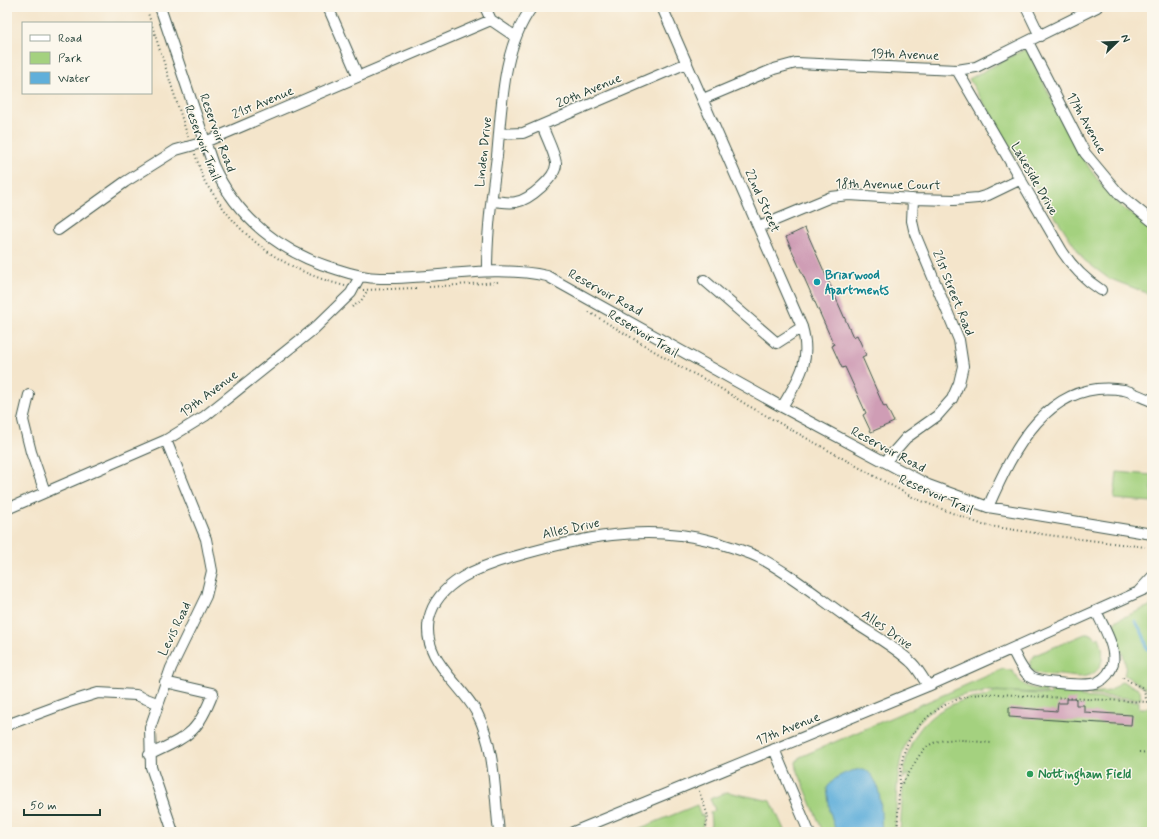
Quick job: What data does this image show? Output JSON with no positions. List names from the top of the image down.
{
  "streets": {
    "street": [
      "19th Avenue",
      "20th Avenue",
      "21st Avenue",
      "17th Avenue",
      "Reservoir Road",
      "Linden Drive",
      "Lakeside Drive",
      "18th Avenue Court",
      "22nd Street",
      "21st Street Road",
      "Alles Drive",
      "Levis Road"
    ],
    "path": ["Reservoir Trail"]
  },
  "crossings": [
    ["19th Avenue", "17th Avenue"],
    ["19th Avenue", "Reservoir Road"],
    ["19th Avenue", "Reservoir Trail"],
    ["19th Avenue", "Lakeside Drive"],
    ["19th Avenue", "22nd Street"],
    ["19th Avenue", "Levis Road"],
    ["20th Avenue", "Linden Drive"],
    ["20th Avenue", "22nd Street"],
    ["21st Avenue", "Reservoir Road"],
    ["21st Avenue", "Reservoir Trail"],
    ["17th Avenue", "Alles Drive"],
    ["Reservoir Road", "Linden Drive"],
    ["Reservoir Road", "22nd Street"],
    ["Reservoir Road", "21st Street Road"],
    ["Lakeside Drive", "18th Avenue Court"],
    ["18th Avenue Court", "22nd Street"],
    ["18th Avenue Court", "21st Street Road"]
  ],
  "places": ["Briarwood Apartments", "Nottingham Field"],
  "legend": ["Road", "Park", "Water"],
  "scale_bar": "50 m",
  "north": "top right"
}
